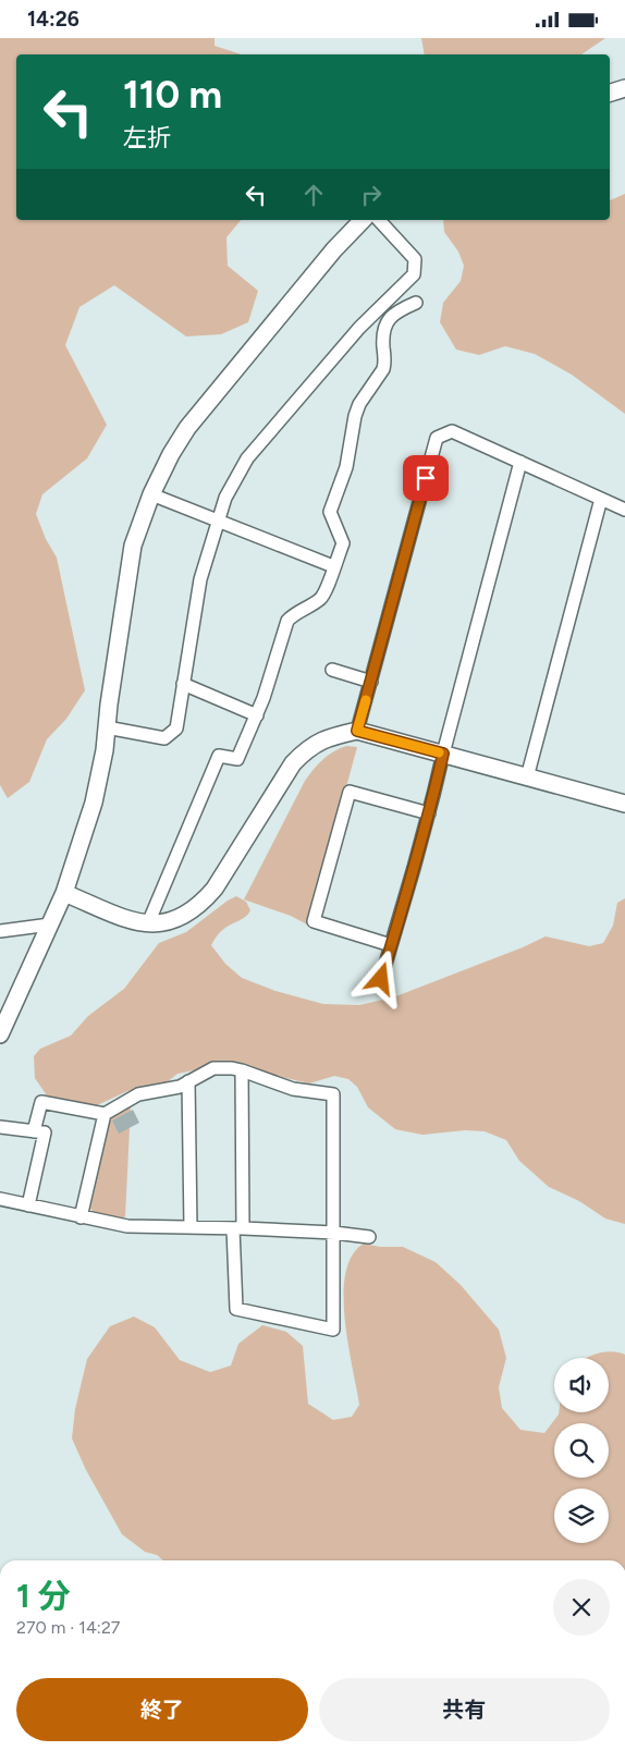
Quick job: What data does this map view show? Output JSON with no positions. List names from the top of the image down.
{
  "page": {
    "status": "14:26",
    "turn": ["110 m", "左折"],
    "heading": ["1 分", "270 m · 14:27"],
    "buttons": ["終了", "共有"]
  }
}
